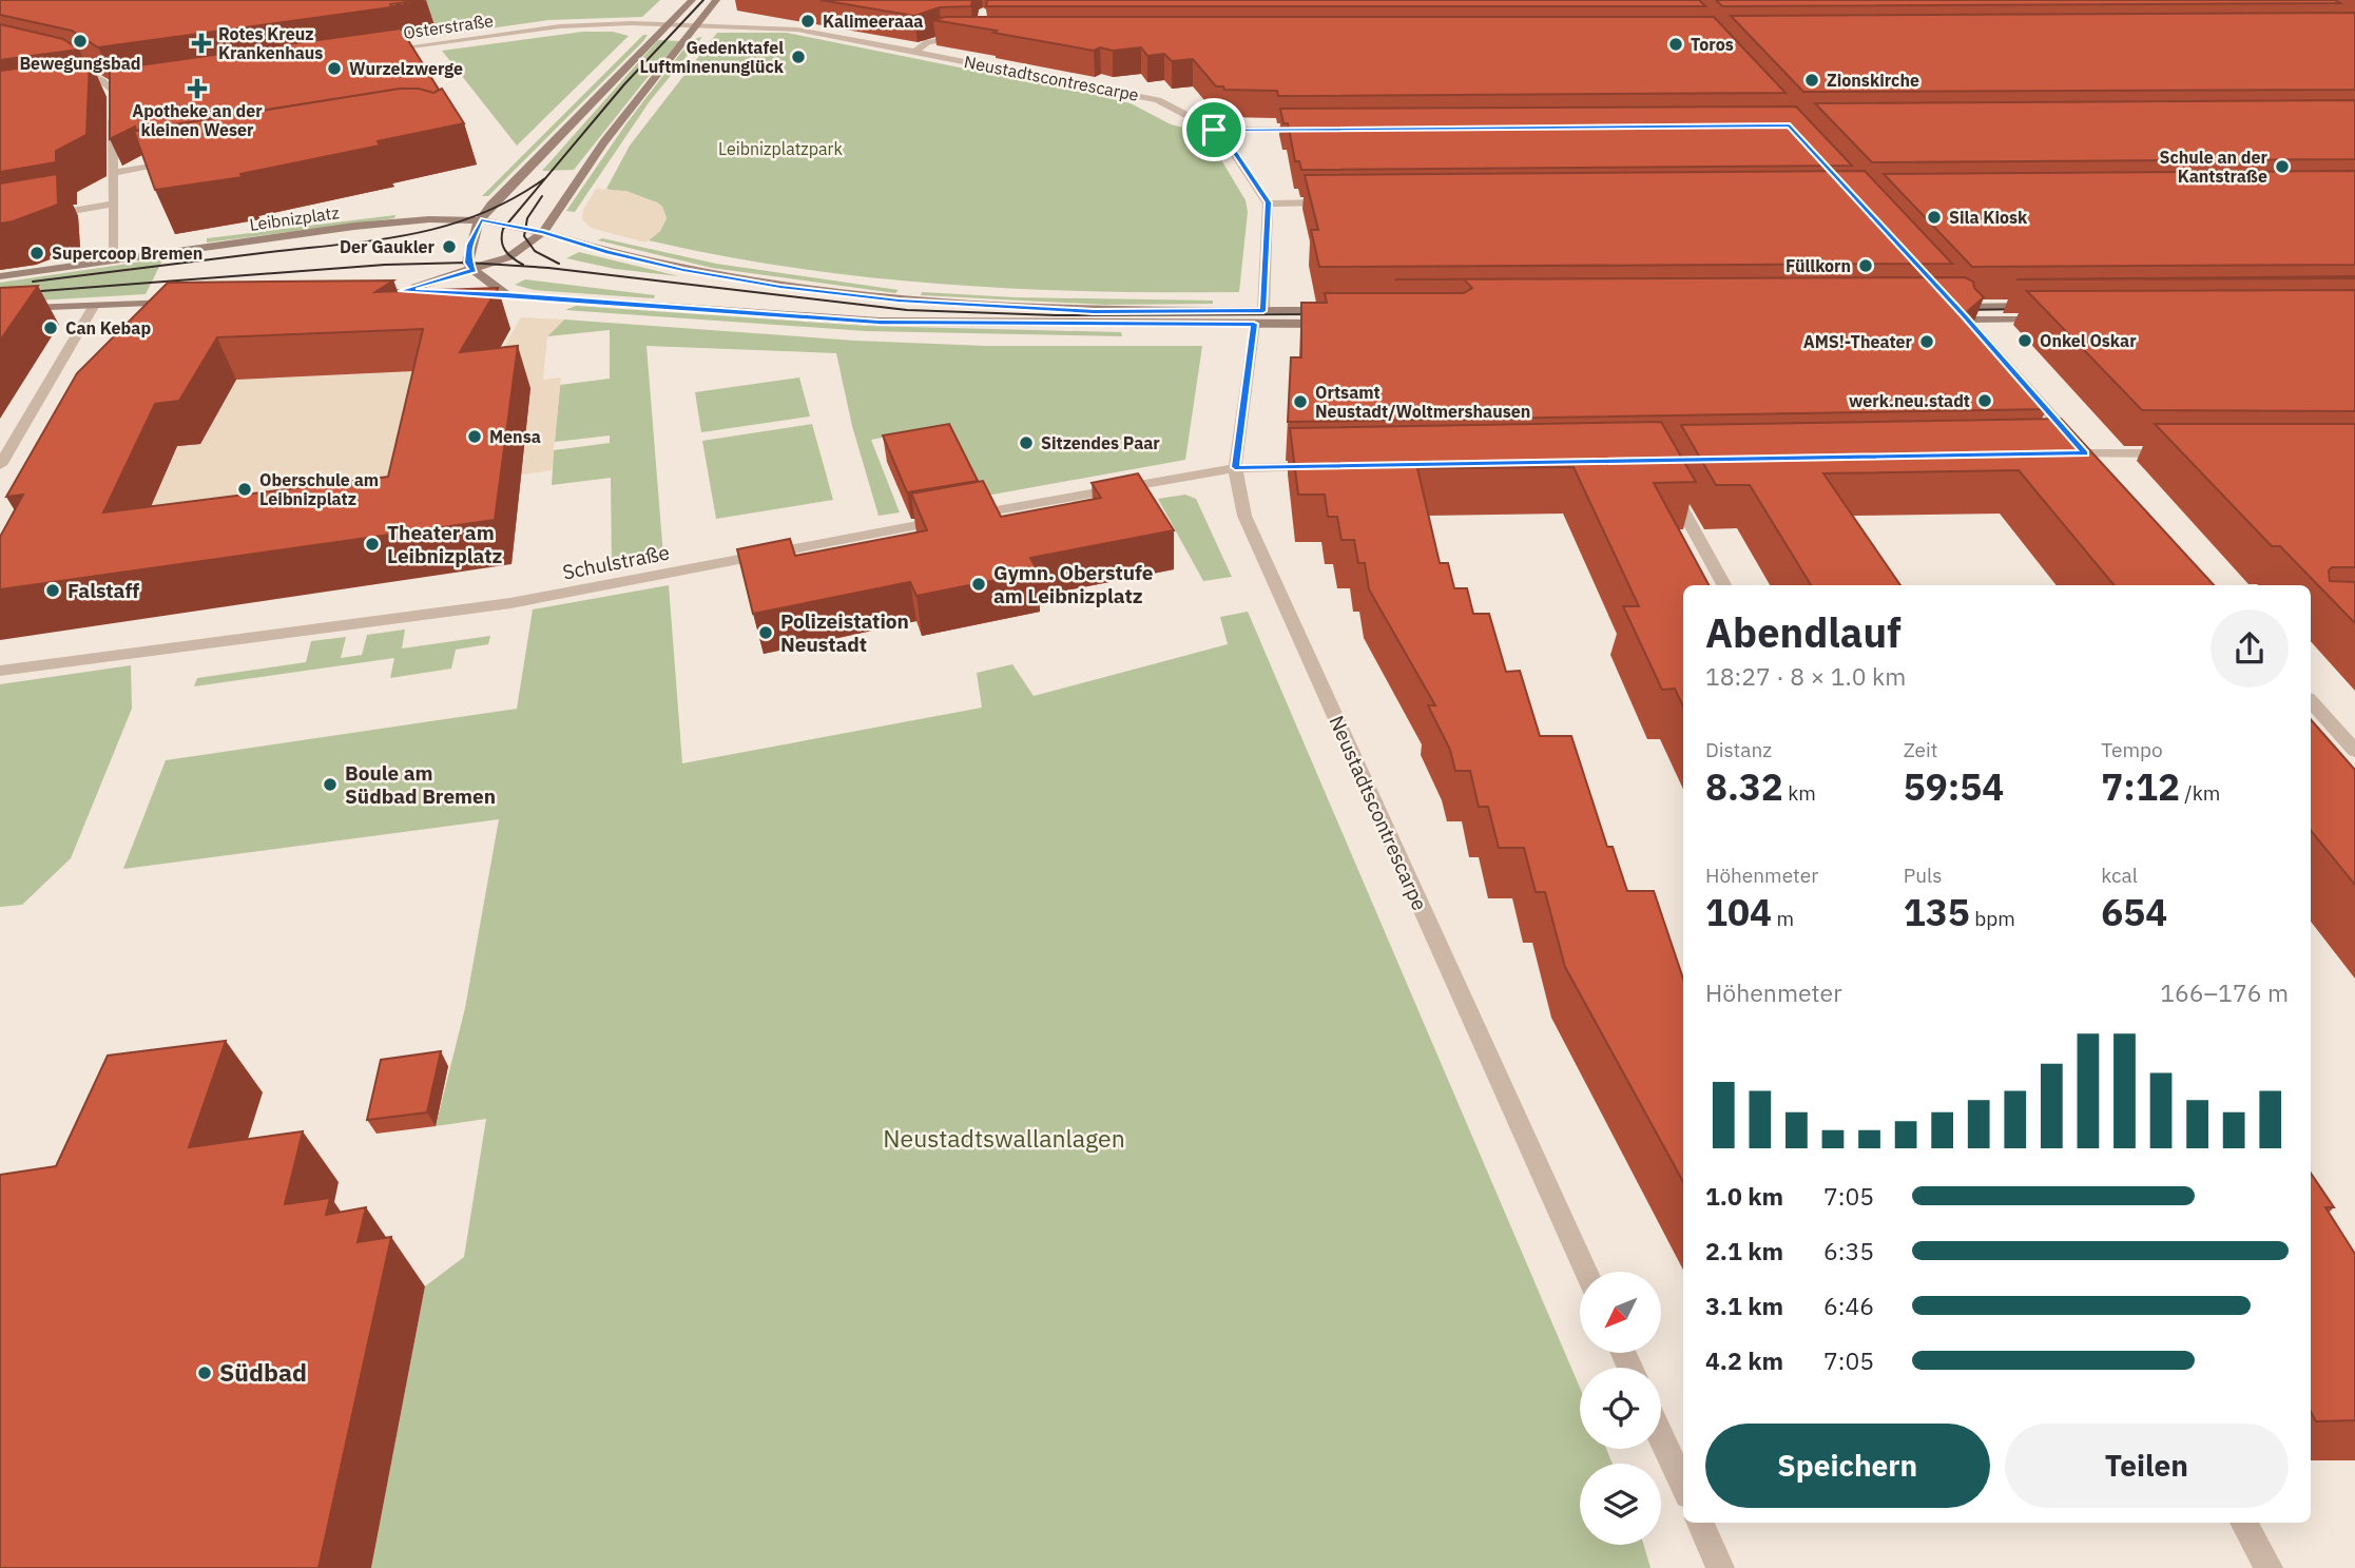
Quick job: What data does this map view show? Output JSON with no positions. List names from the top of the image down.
{
  "streets": {
    "main road": ["Leibnizplatz"],
    "street": ["Osterstraße", "Neustadtscontrescarpe", "Schulstraße"]
  },
  "crossings": [
    ["Osterstraße", "Neustadtscontrescarpe"],
    ["Neustadtscontrescarpe", "Leibnizplatz"],
    ["Neustadtscontrescarpe", "Schulstraße"]
  ],
  "parks": ["Leibnizplatzpark", "Neustadtswallanlagen"],
  "places": {
    "other": [
      "Kalimeeraaa",
      "Bewegungsbad",
      "Toros",
      "Gedenktafel Luftminenunglück",
      "Wurzelzwerge",
      "Zionskirche",
      "Schule an der Kantstraße",
      "Sila Kiosk",
      "Der Gaukler",
      "Supercoop Bremen",
      "Füllkorn",
      "Can Kebap",
      "Onkel Oskar",
      "AMS!-Theater",
      "werk.neu.stadt",
      "Ortsamt Neustadt/Woltmershausen",
      "Mensa",
      "Sitzendes Paar",
      "Oberschule am Leibnizplatz",
      "Theater am Leibnizplatz",
      "Gymn. Oberstufe am Leibnizplatz",
      "Falstaff",
      "Polizeistation Neustadt",
      "Boule am Südbad Bremen",
      "Südbad"
    ],
    "health": ["Rotes Kreuz Krankenhaus", "Apotheke an der kleinen Weser"]
  },
  "north": "bottom left",
  "page": {
    "heading": ["Abendlauf", "18:27 · 8 × 1.0 km"],
    "stats": [
      ["Distanz", "8.32 km"],
      ["Zeit", "59:54"],
      ["Tempo", "7:12 /km"],
      ["Höhenmeter", "104 m"],
      ["Puls", "135 bpm"],
      ["kcal", "654"]
    ],
    "chart": ["Höhenmeter", "166–176 m"],
    "list": [
      {
        "name": "1.0 km",
        "note": "7:05"
      },
      {
        "name": "2.1 km",
        "note": "6:35"
      },
      {
        "name": "3.1 km",
        "note": "6:46"
      },
      {
        "name": "4.2 km",
        "note": "7:05"
      }
    ],
    "buttons": ["Speichern", "Teilen"]
  }
}
